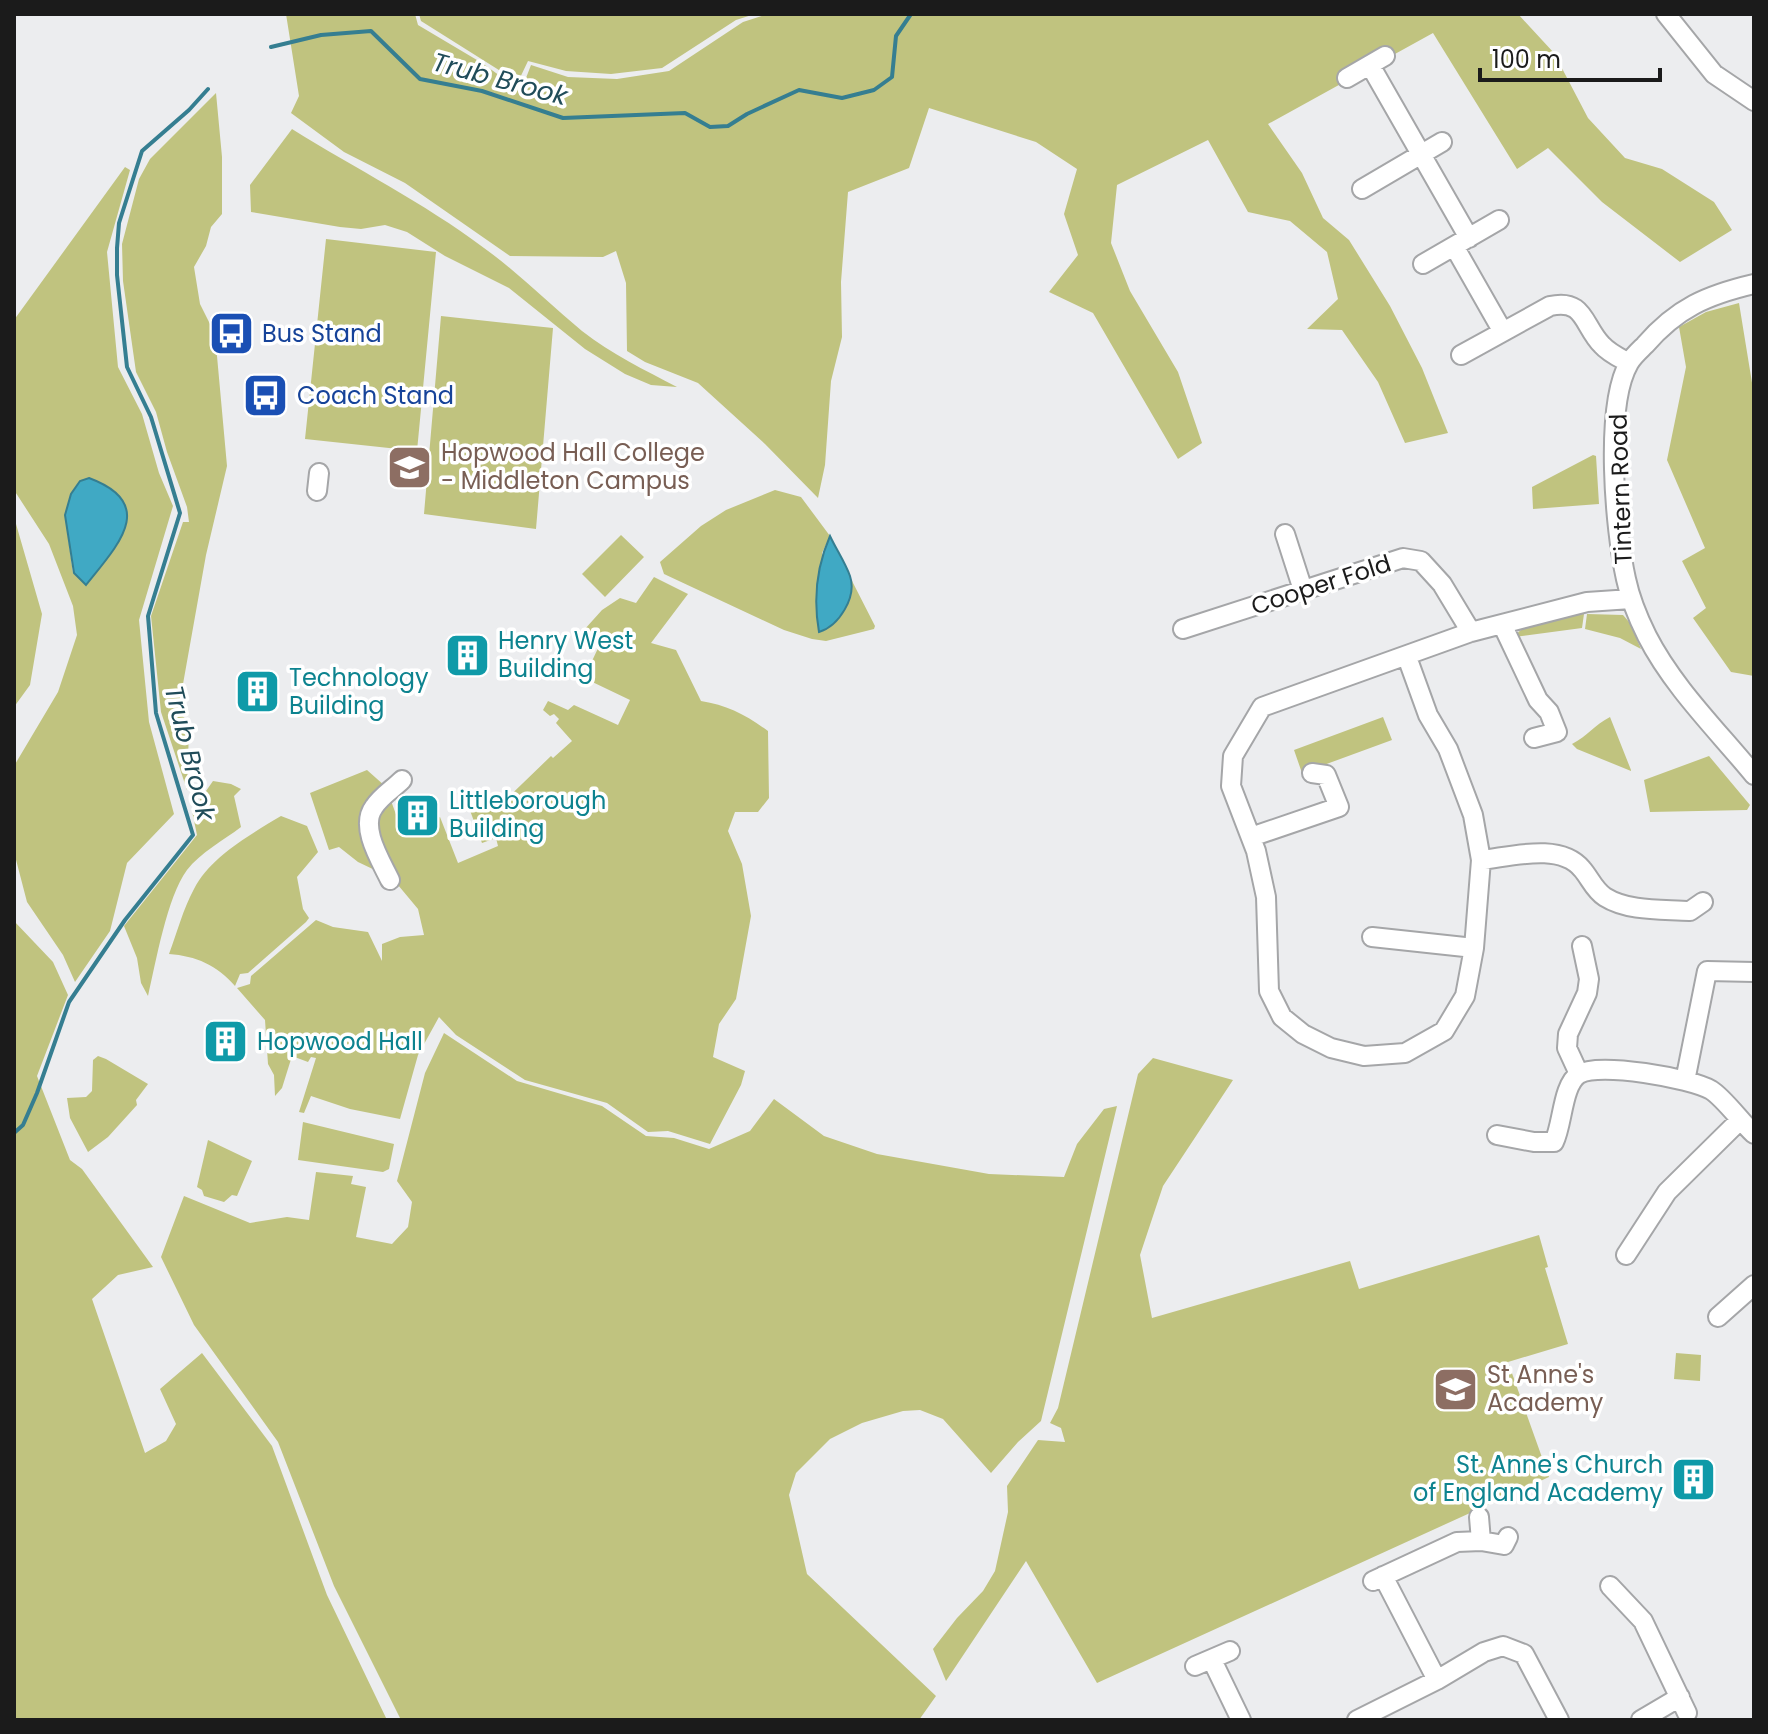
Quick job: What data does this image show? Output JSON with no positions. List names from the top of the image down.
{
  "streets": {
    "street": ["Tintern Road", "Cooper Fold"]
  },
  "water": ["Trub Brook"],
  "places": {
    "bus stop": ["Bus Stand", "Coach Stand"],
    "school or university": ["Hopwood Hall College - Middleton Campus", "St Anne's Academy"],
    "building": [
      "Henry West Building",
      "Technology Building",
      "Littleborough Building",
      "Hopwood Hall",
      "St. Anne's Church of England Academy"
    ]
  },
  "scale_bar": "100 m"
}
